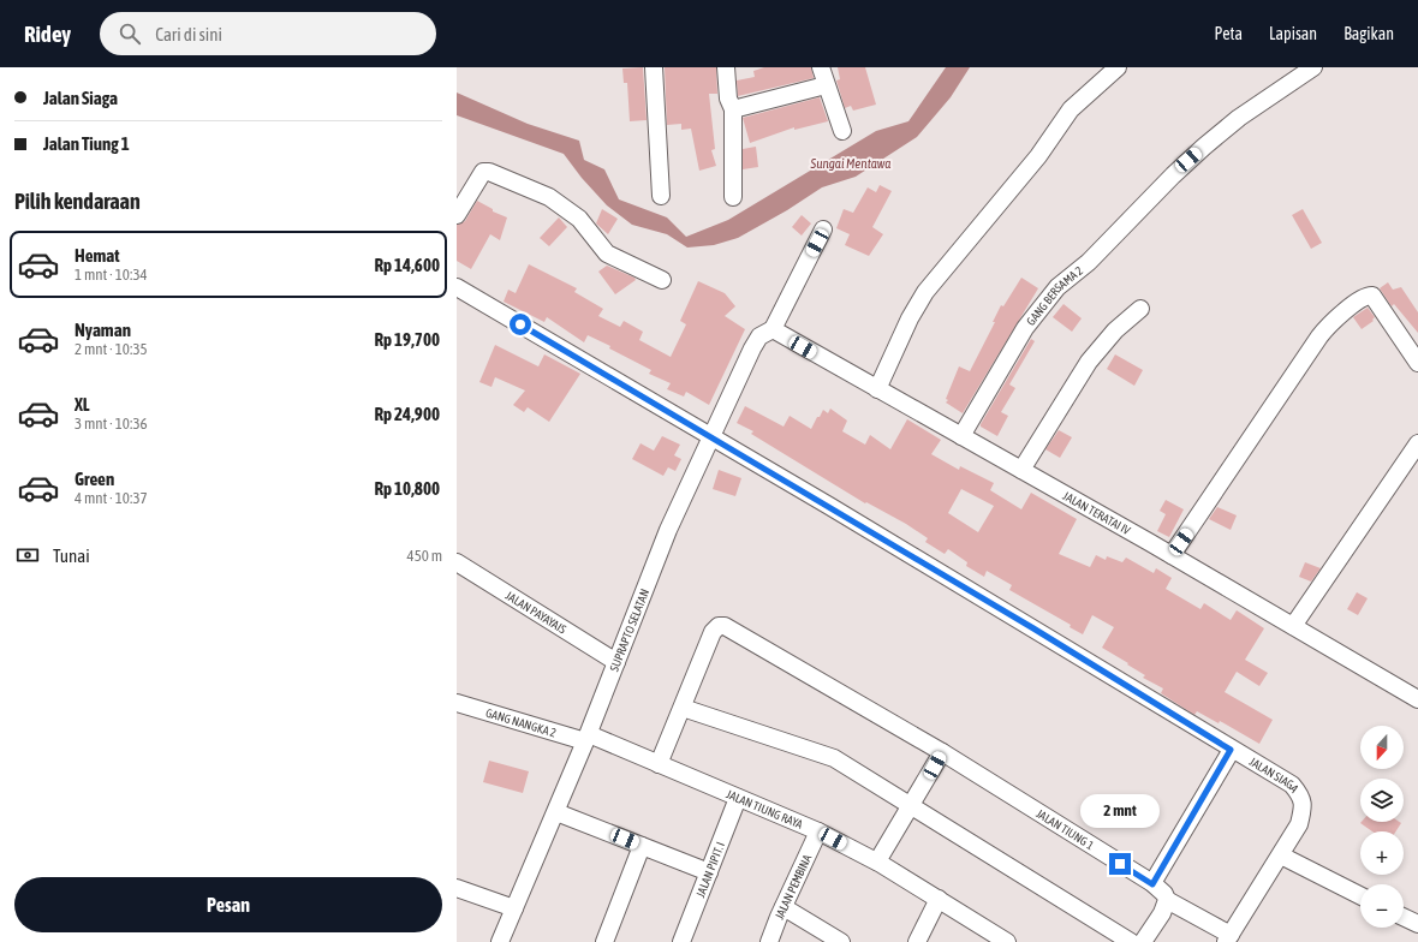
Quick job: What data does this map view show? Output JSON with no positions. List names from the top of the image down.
{
  "streets": {
    "street": [
      "GANG BERSAMA 2",
      "JALAN TERATAI IV",
      "JALAN PAYAYAIS",
      "SUPRAPTO SELATAN",
      "GANG NANGKA 2",
      "JALAN SIAGA",
      "JALAN TIUNG RAYA",
      "JALAN TIUNG 1",
      "JALAN PIPIT. I",
      "JALAN PEMBINA"
    ]
  },
  "crossings": [
    ["GANG BERSAMA 2", "JALAN TERATAI IV"],
    ["JALAN TERATAI IV", "SUPRAPTO SELATAN"],
    ["JALAN PAYAYAIS", "SUPRAPTO SELATAN"],
    ["SUPRAPTO SELATAN", "GANG NANGKA 2"],
    ["SUPRAPTO SELATAN", "JALAN SIAGA"],
    ["SUPRAPTO SELATAN", "JALAN TIUNG RAYA"],
    ["GANG NANGKA 2", "JALAN TIUNG RAYA"],
    ["JALAN SIAGA", "JALAN TIUNG 1"],
    ["JALAN TIUNG RAYA", "JALAN PIPIT. I"],
    ["JALAN TIUNG RAYA", "JALAN PEMBINA"]
  ],
  "water": ["Sungai Mentawa"],
  "north": "bottom",
  "page": {
    "header": "Ridey",
    "search": "Cari di sini",
    "nav": ["Peta", "Lapisan", "Bagikan"],
    "banner": ["Jalan Siaga", "Jalan Tiung 1"],
    "heading": "Pilih kendaraan",
    "list": [
      {
        "name": "Hemat",
        "note": "1 mnt · 10:34",
        "value": "Rp 14,600"
      },
      {
        "name": "Nyaman",
        "note": "2 mnt · 10:35",
        "value": "Rp 19,700"
      },
      {
        "name": "XL",
        "note": "3 mnt · 10:36",
        "value": "Rp 24,900"
      },
      {
        "name": "Green",
        "note": "4 mnt · 10:37",
        "value": "Rp 10,800"
      }
    ],
    "pay": ["Tunai", "450 m"],
    "map_buttons": ["+", "−"],
    "bubble": "2 mnt",
    "buttons": "Pesan"
  }
}
